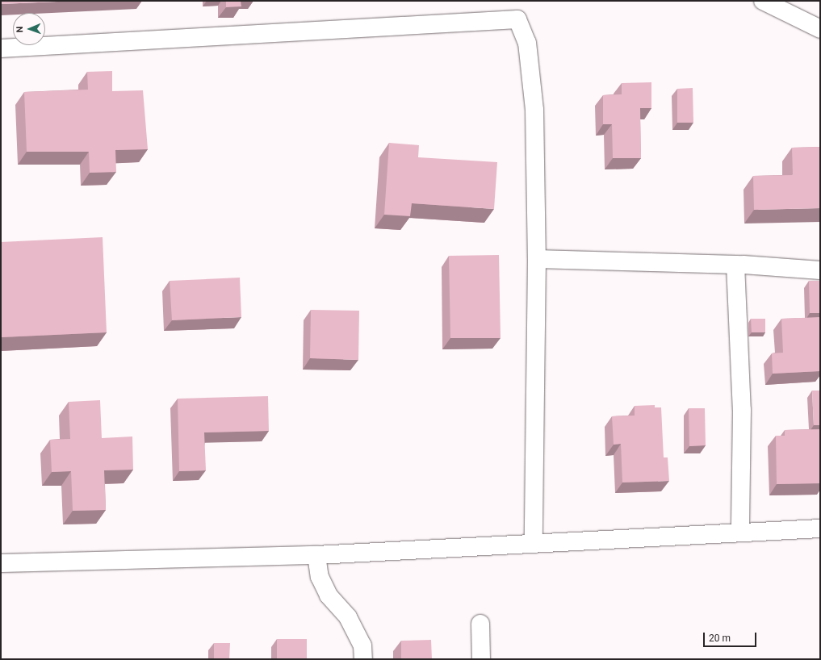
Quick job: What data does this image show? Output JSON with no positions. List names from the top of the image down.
{
  "scale_bar": "20 m",
  "north": "left"
}
